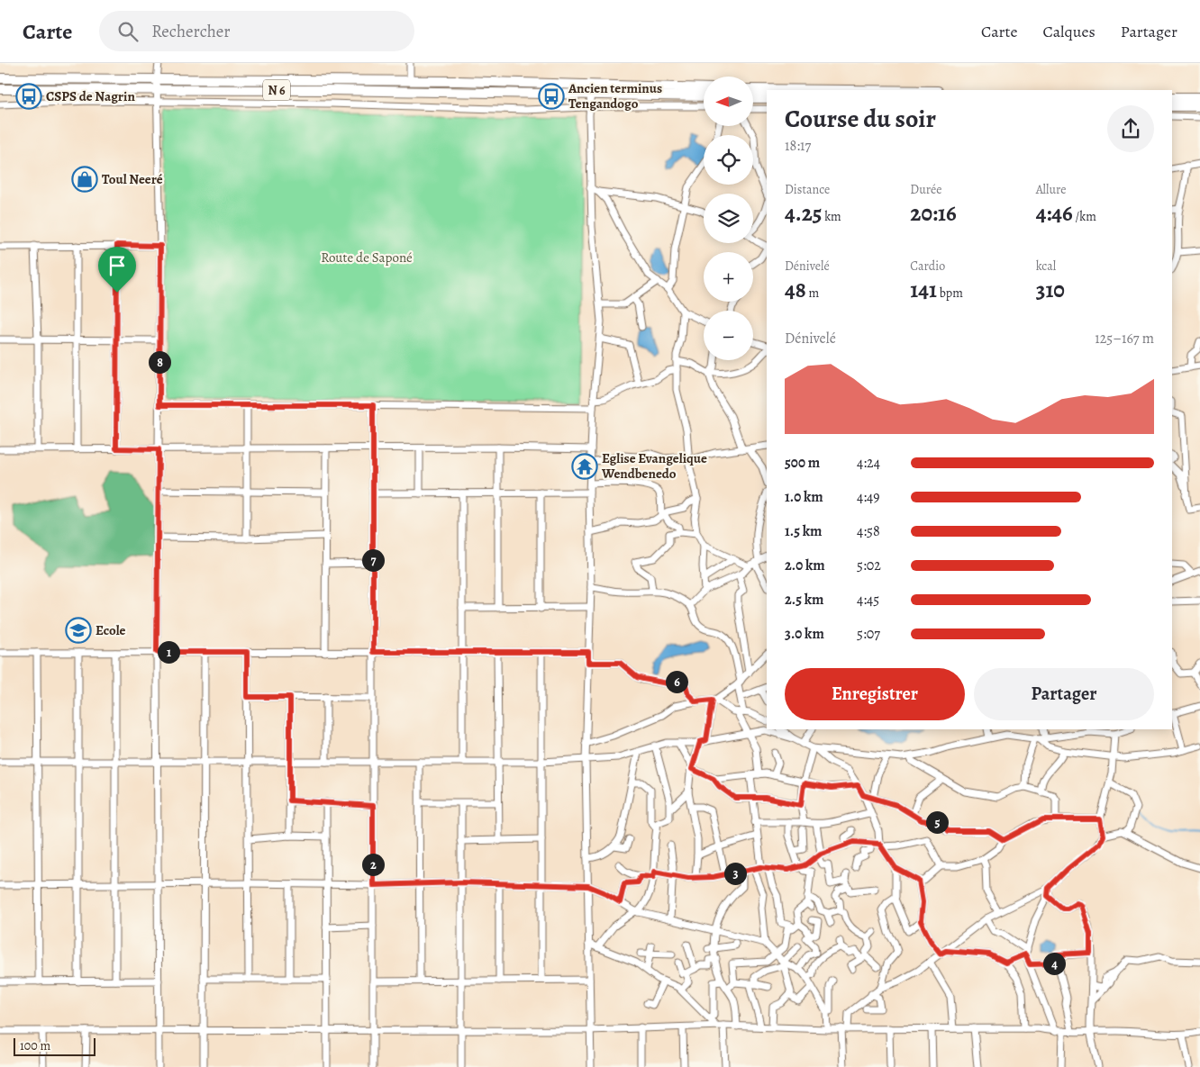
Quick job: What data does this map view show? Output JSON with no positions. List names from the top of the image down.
{
  "streets": {
    "main road": ["N 6"]
  },
  "parks": ["Route de Saponé"],
  "places": {
    "bus stop": ["CSPS de Nagrin", "Ancien terminus Tengandogo"],
    "shop": ["Toul Neeré"],
    "temple": ["Eglise Evangelique Wendbenedo"],
    "school or university": ["Ecole"]
  },
  "scale_bar": "100 m",
  "north": "left",
  "page": {
    "header": "Carte",
    "search": "Rechercher",
    "nav": ["Carte", "Calques", "Partager"],
    "map_buttons": ["+", "−"],
    "heading": ["Course du soir", "18:17"],
    "stats": [
      ["Distance", "4.25 km"],
      ["Durée", "20:16"],
      ["Allure", "4:46 /km"],
      ["Dénivelé", "48 m"],
      ["Cardio", "141 bpm"],
      ["kcal", "310"]
    ],
    "chart": ["Dénivelé", "125–167 m"],
    "pins": [
      "8",
      "7",
      "1",
      "6",
      "5",
      "2",
      "3",
      "4"
    ],
    "list": [
      {
        "name": "500 m",
        "note": "4:24"
      },
      {
        "name": "1.0 km",
        "note": "4:49"
      },
      {
        "name": "1.5 km",
        "note": "4:58"
      },
      {
        "name": "2.0 km",
        "note": "5:02"
      },
      {
        "name": "2.5 km",
        "note": "4:45"
      },
      {
        "name": "3.0 km",
        "note": "5:07"
      }
    ],
    "buttons": ["Enregistrer", "Partager"],
    "scale": "100 m"
  }
}
